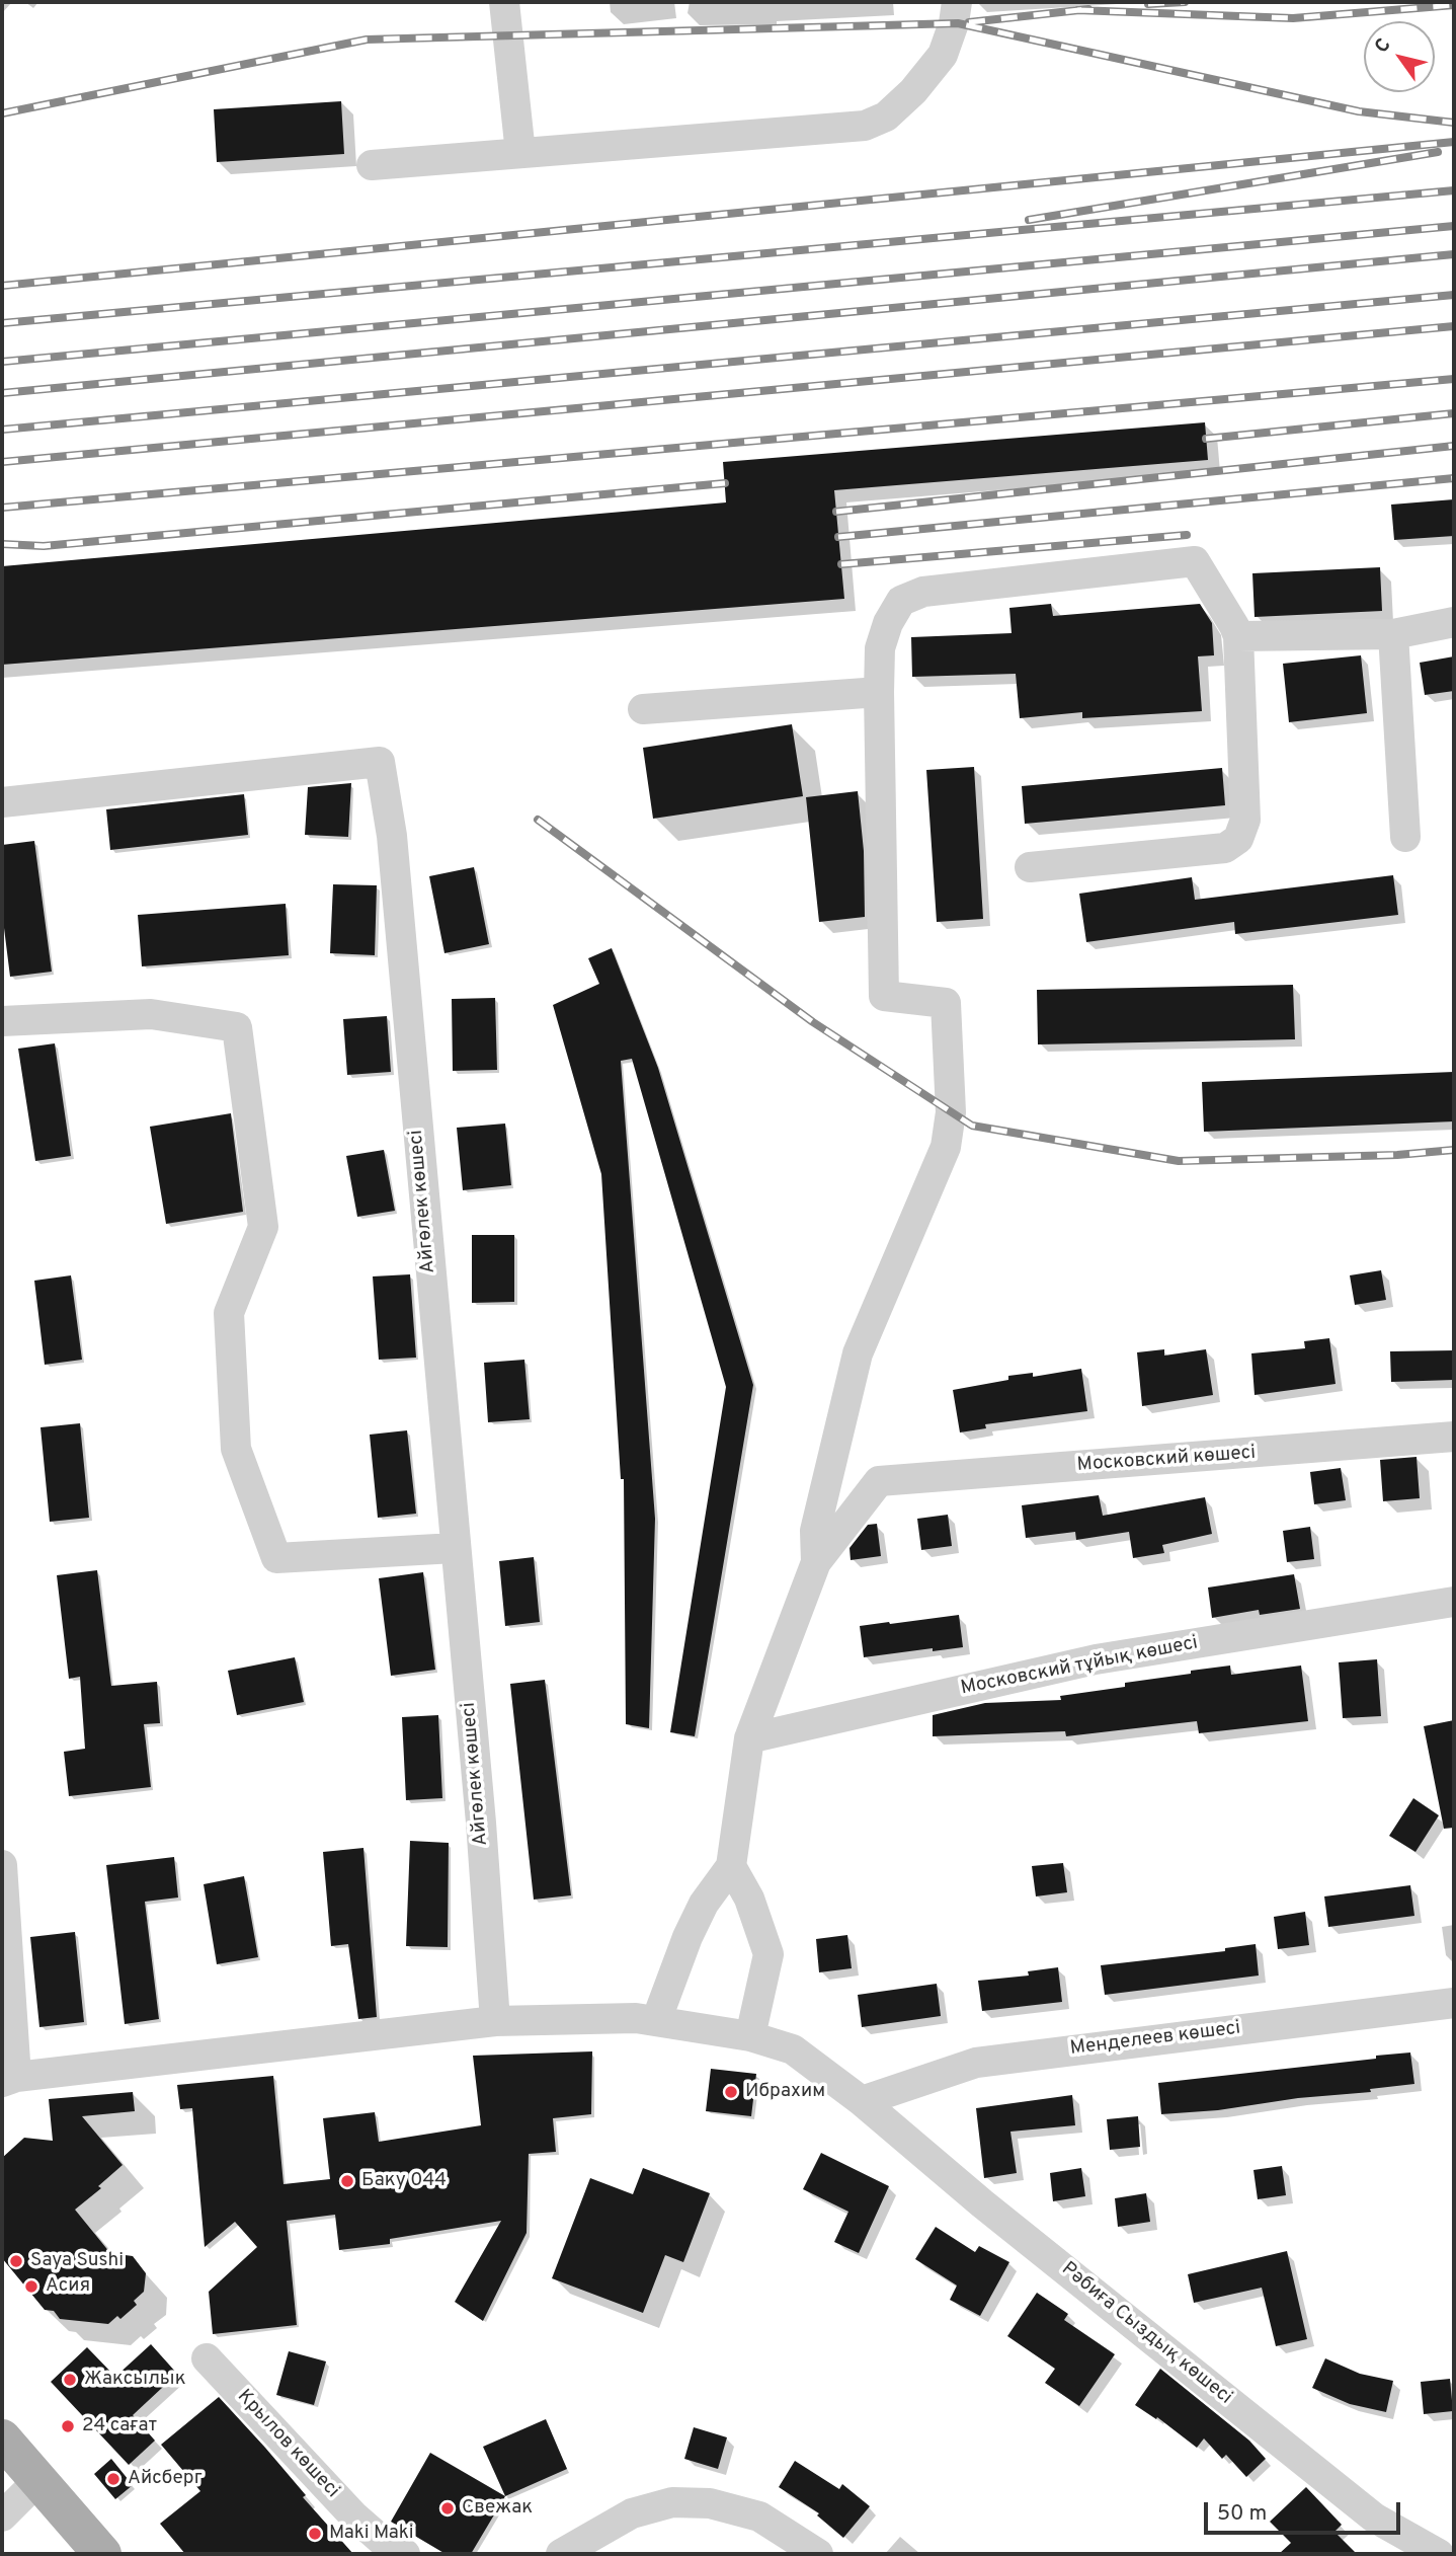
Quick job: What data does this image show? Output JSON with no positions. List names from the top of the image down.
{
  "streets": {
    "street": [
      "Айгөлек көшесі",
      "Московский көшесі",
      "Московский тұйық көшесі",
      "Менделеев көшесі",
      "Рәбиға Сыздық көшесі",
      "Крылов көшесі"
    ]
  },
  "crossings": [
    ["Айгөлек көшесі", "Рәбиға Сыздық көшесі"],
    ["Менделеев көшесі", "Рәбиға Сыздық көшесі"]
  ],
  "places": [
    "Ибрахим",
    "Баку 044",
    "Saya Sushi",
    "Асия",
    "Жаксылык",
    "24 сағат",
    "Айсберг",
    "Свежак",
    "Maki Maki"
  ],
  "scale_bar": "50 m",
  "north": "top left"
}
